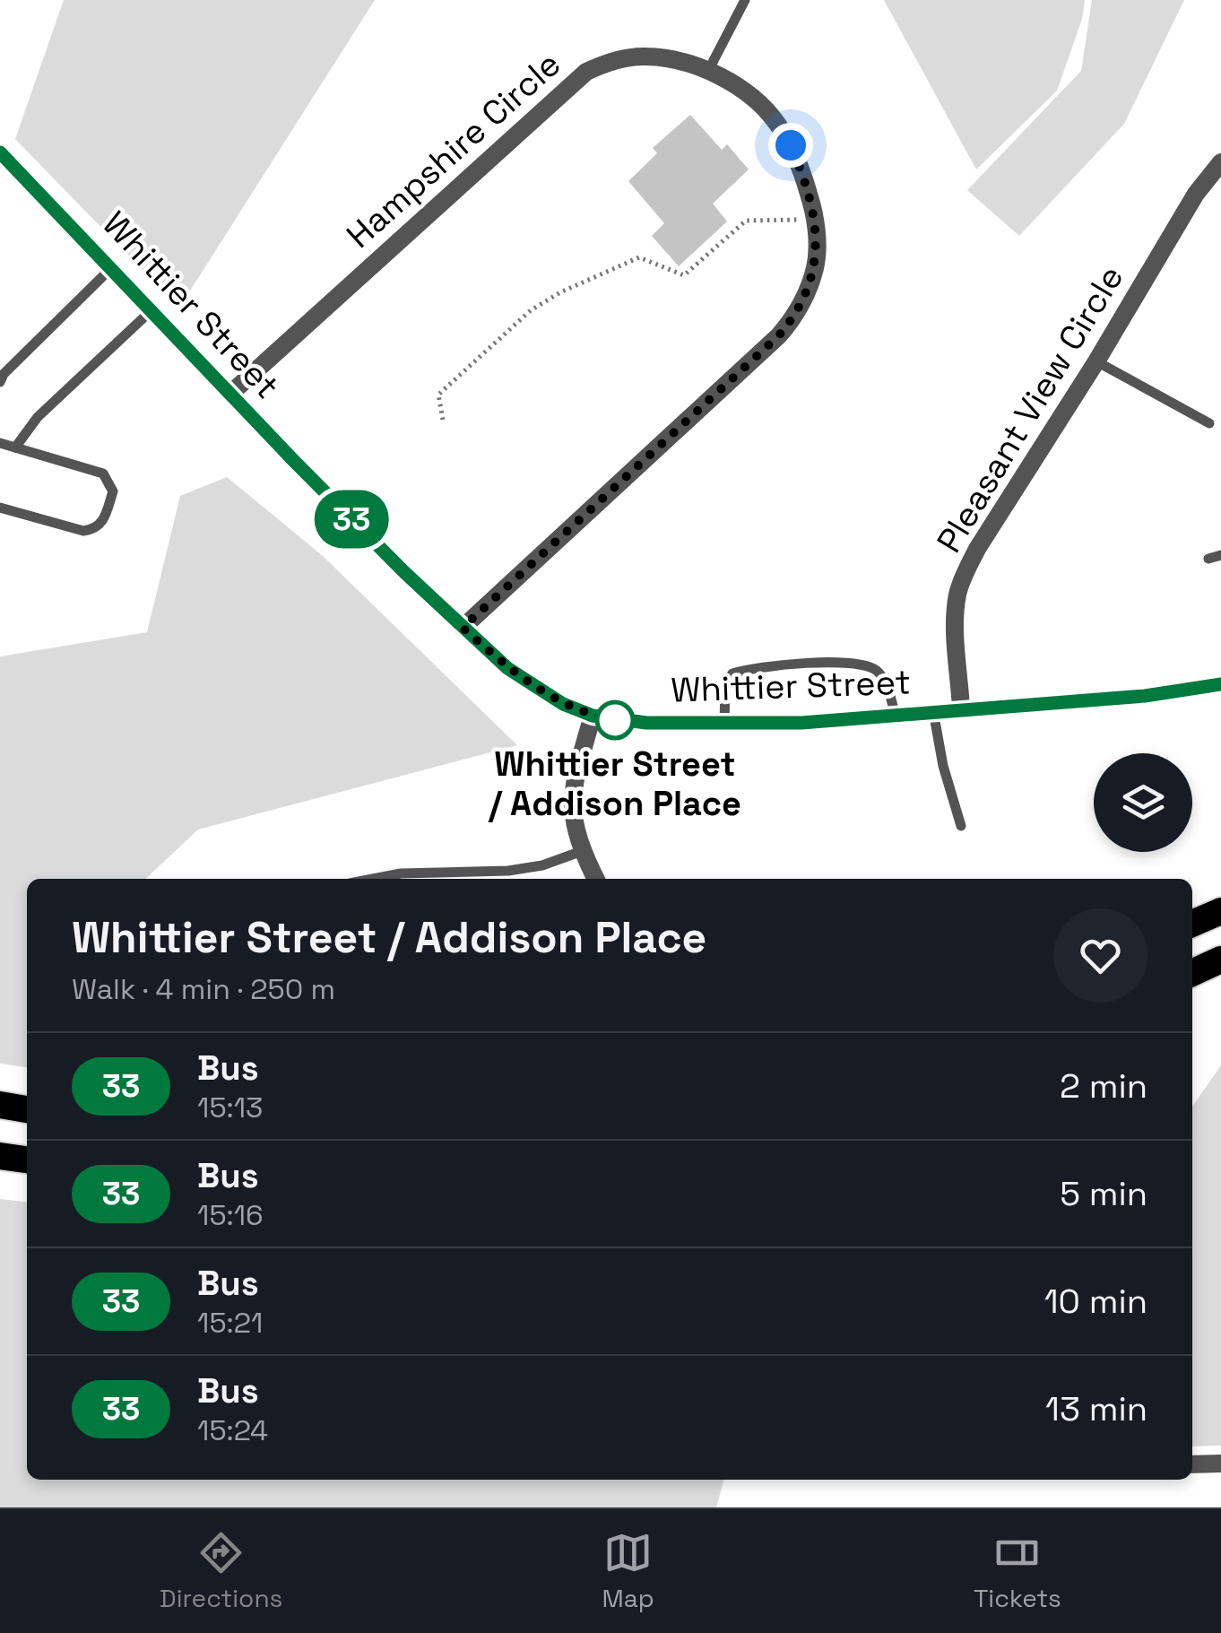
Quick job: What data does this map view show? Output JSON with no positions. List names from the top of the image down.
{
  "streets": {
    "street": ["Hampshire Circle", "Whittier Street", "Pleasant View Circle"]
  },
  "crossings": [
    ["Hampshire Circle", "Whittier Street"],
    ["Whittier Street", "Pleasant View Circle"]
  ],
  "places": ["Whittier Street / Addison Place"],
  "lines": ["bus line 33"],
  "page": {
    "on_map": "33",
    "heading": ["Whittier Street / Addison Place", "Walk · 4 min · 250 m"],
    "list": [
      {
        "mark": "33",
        "name": "Bus",
        "note": "15:13",
        "value": "2 min"
      },
      {
        "mark": "33",
        "name": "Bus",
        "note": "15:16",
        "value": "5 min"
      },
      {
        "mark": "33",
        "name": "Bus",
        "note": "15:21",
        "value": "10 min"
      },
      {
        "mark": "33",
        "name": "Bus",
        "note": "15:24",
        "value": "13 min"
      }
    ],
    "tabs": ["Directions", "Map", "Tickets"]
  }
}
